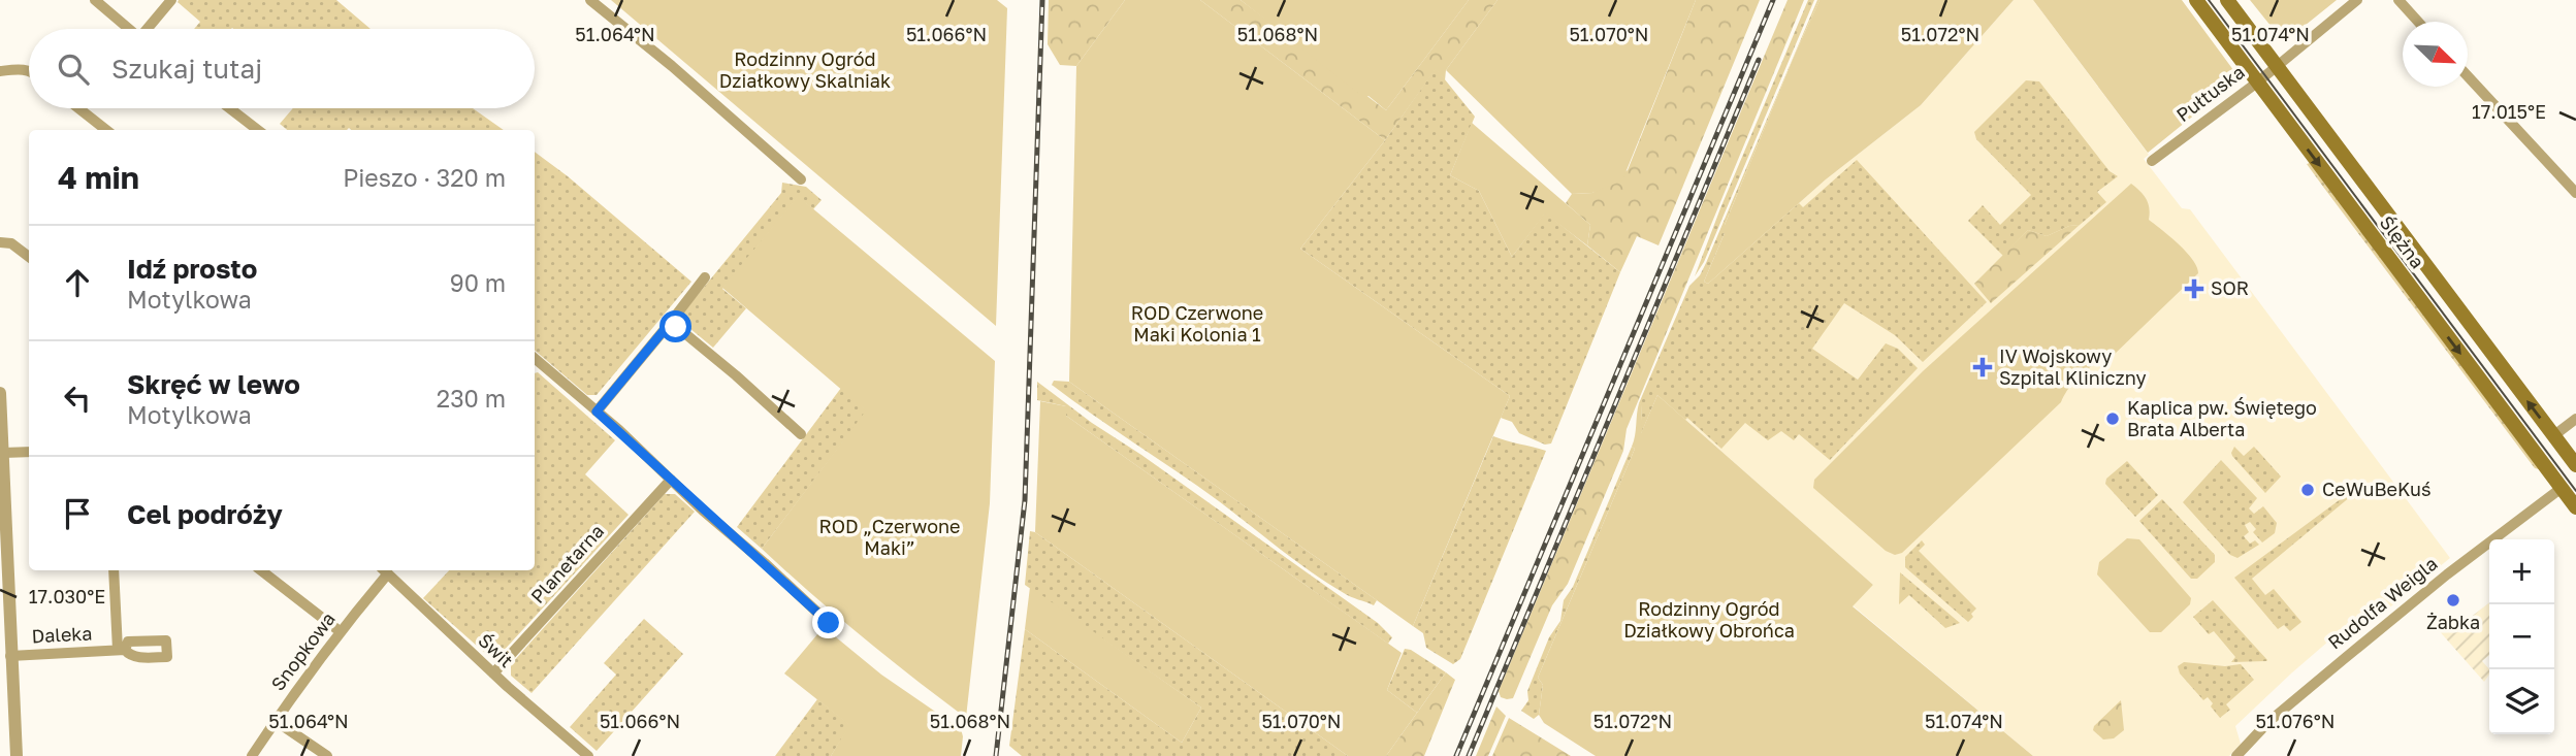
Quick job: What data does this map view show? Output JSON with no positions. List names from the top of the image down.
{
  "streets": {
    "main road": ["Ślężna"],
    "street": [
      "Pułtuska",
      "Planetarna",
      "Rudolfa Weigla",
      "Daleka",
      "Świt",
      "Snopkowa"
    ]
  },
  "crossings": [
    ["Pułtuska", "Ślężna"],
    ["Ślężna", "Rudolfa Weigla"],
    ["Planetarna", "Świt"],
    ["Świt", "Snopkowa"]
  ],
  "parks": [
    "Rodzinny Ogród Działkowy Skalniak",
    "ROD Czerwone Maki Kolonia 1",
    "ROD „Czerwone Maki”",
    "Rodzinny Ogród Działkowy Obrońca"
  ],
  "places": {
    "health": ["SOR", "IV Wojskowy Szpital Kliniczny"],
    "other": ["Kaplica pw. Świętego Brata Alberta", "CeWuBeKuś", "Żabka"]
  },
  "north": "bottom right",
  "page": {
    "search": "Szukaj tutaj",
    "heading": ["4 min", "Pieszo · 320 m"],
    "list": [
      ["Idź prosto", "Motylkowa", "90 m"],
      ["Skręć w lewo", "Motylkowa", "230 m"],
      "Cel podróży"
    ],
    "map_buttons": ["+", "−"]
  },
  "coordinates": [
    "51.064°N",
    "51.066°N",
    "51.068°N",
    "51.070°N",
    "51.072°N",
    "51.074°N",
    "17.015°E",
    "17.030°E",
    "51.076°N"
  ]
}
